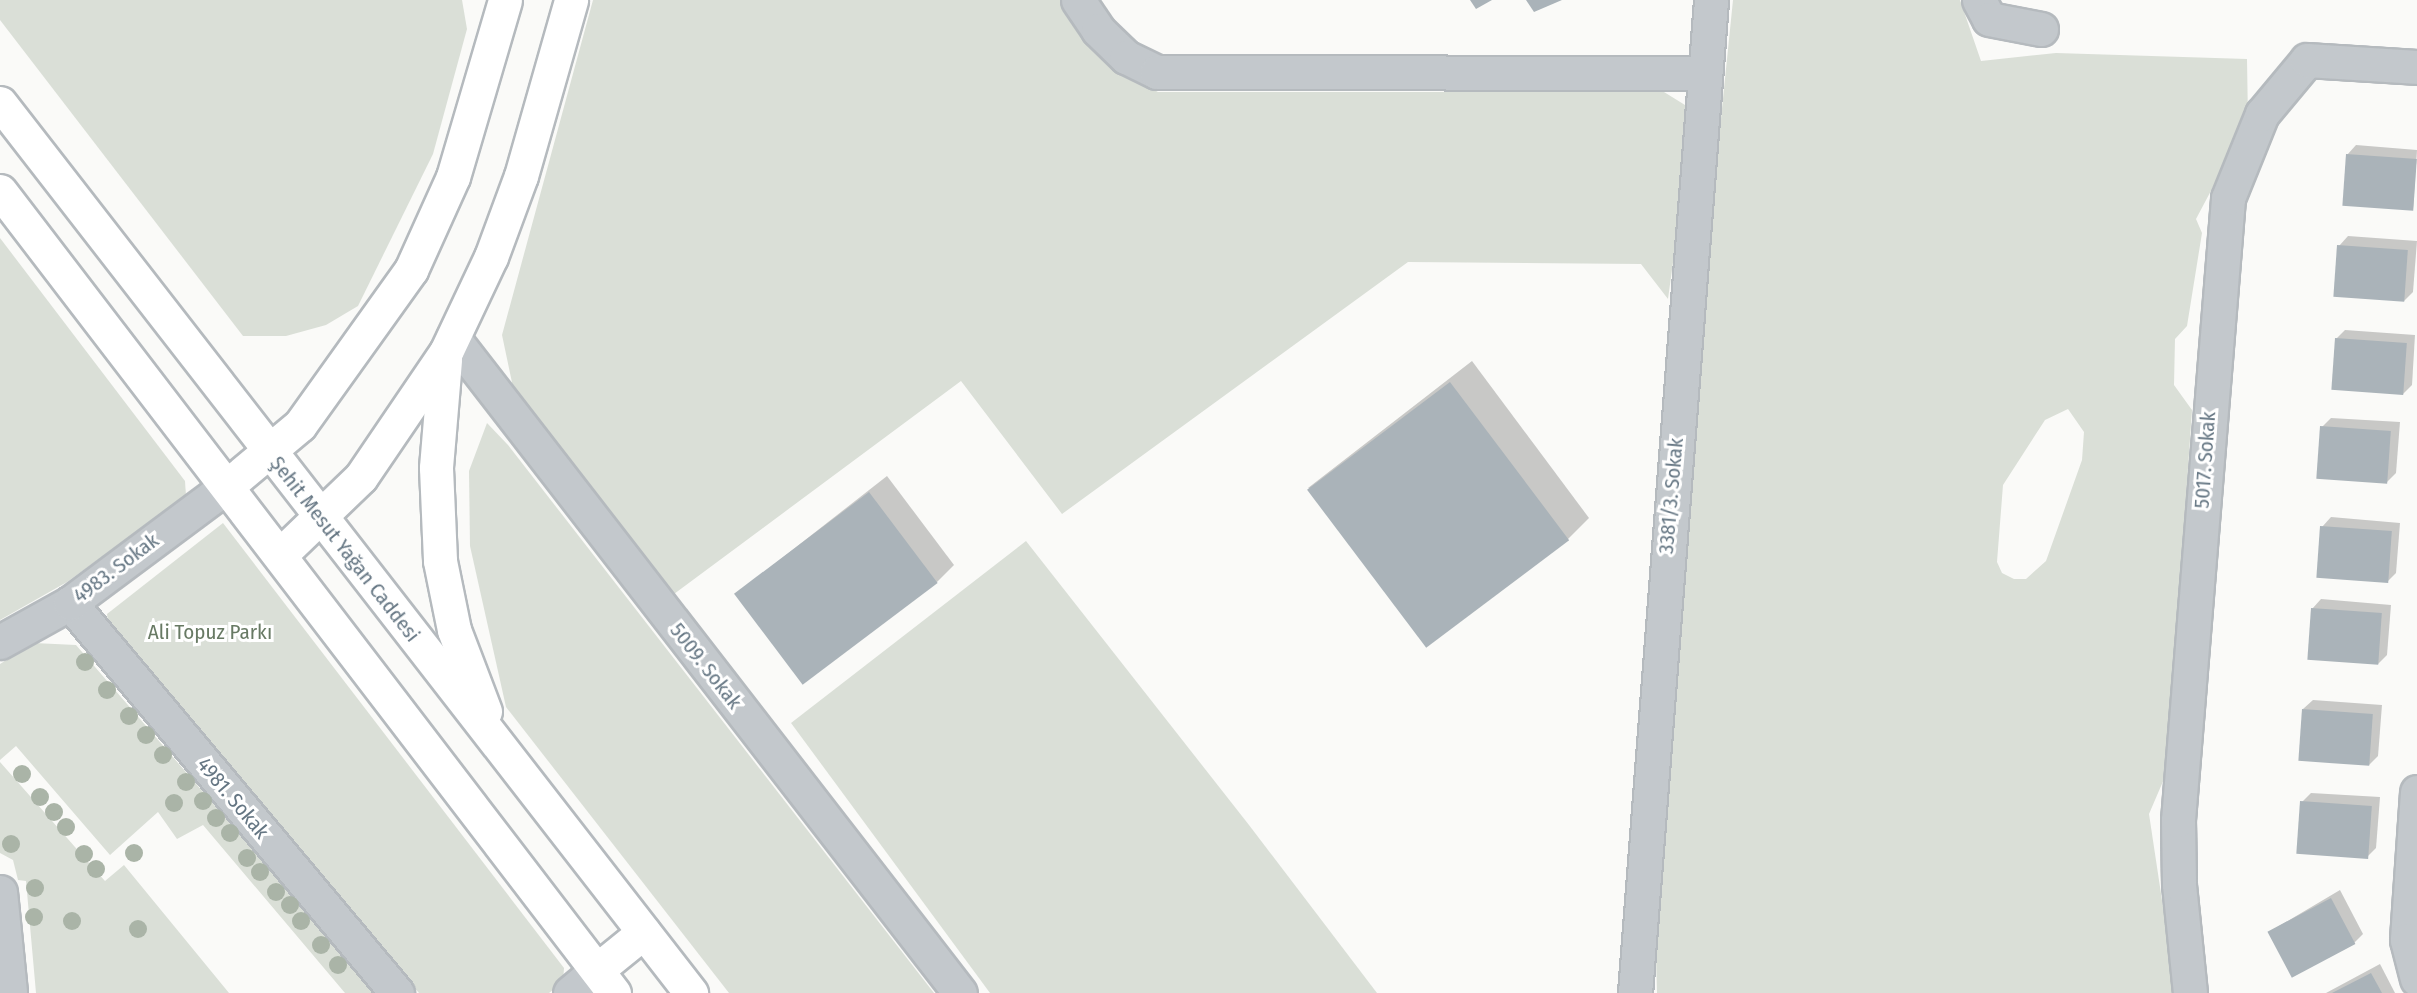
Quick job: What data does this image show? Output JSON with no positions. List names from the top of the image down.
{
  "streets": {
    "main road": ["Şehit Mesut Yağan Caddesi"],
    "street": [
      "5017. Sokak",
      "3381/3. Sokak",
      "4983. Sokak",
      "5009. Sokak",
      "4981. Sokak"
    ]
  },
  "crossings": [
    ["4983. Sokak", "4981. Sokak"]
  ],
  "parks": ["Ali Topuz Parkı"]
}
